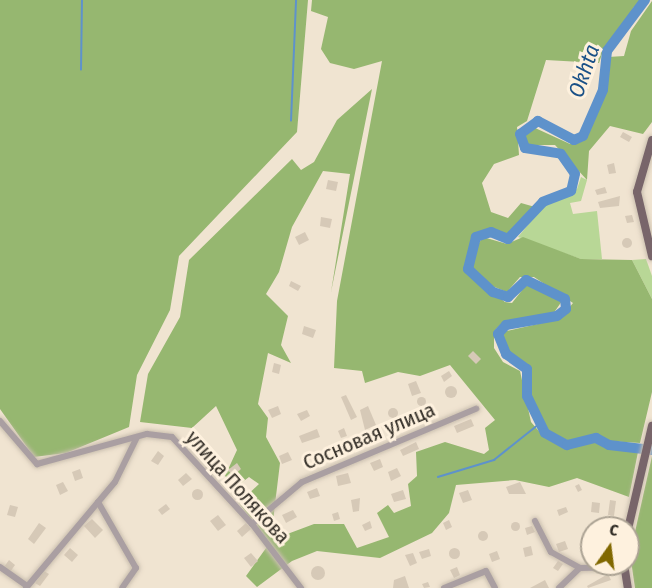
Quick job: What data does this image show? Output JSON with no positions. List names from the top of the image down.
{
  "streets": {
    "street": ["Сосновая улица", "улица Полякова"]
  },
  "crossings": [
    ["Сосновая улица", "улица Полякова"]
  ],
  "water": ["Okhta"],
  "north": "top"
}
